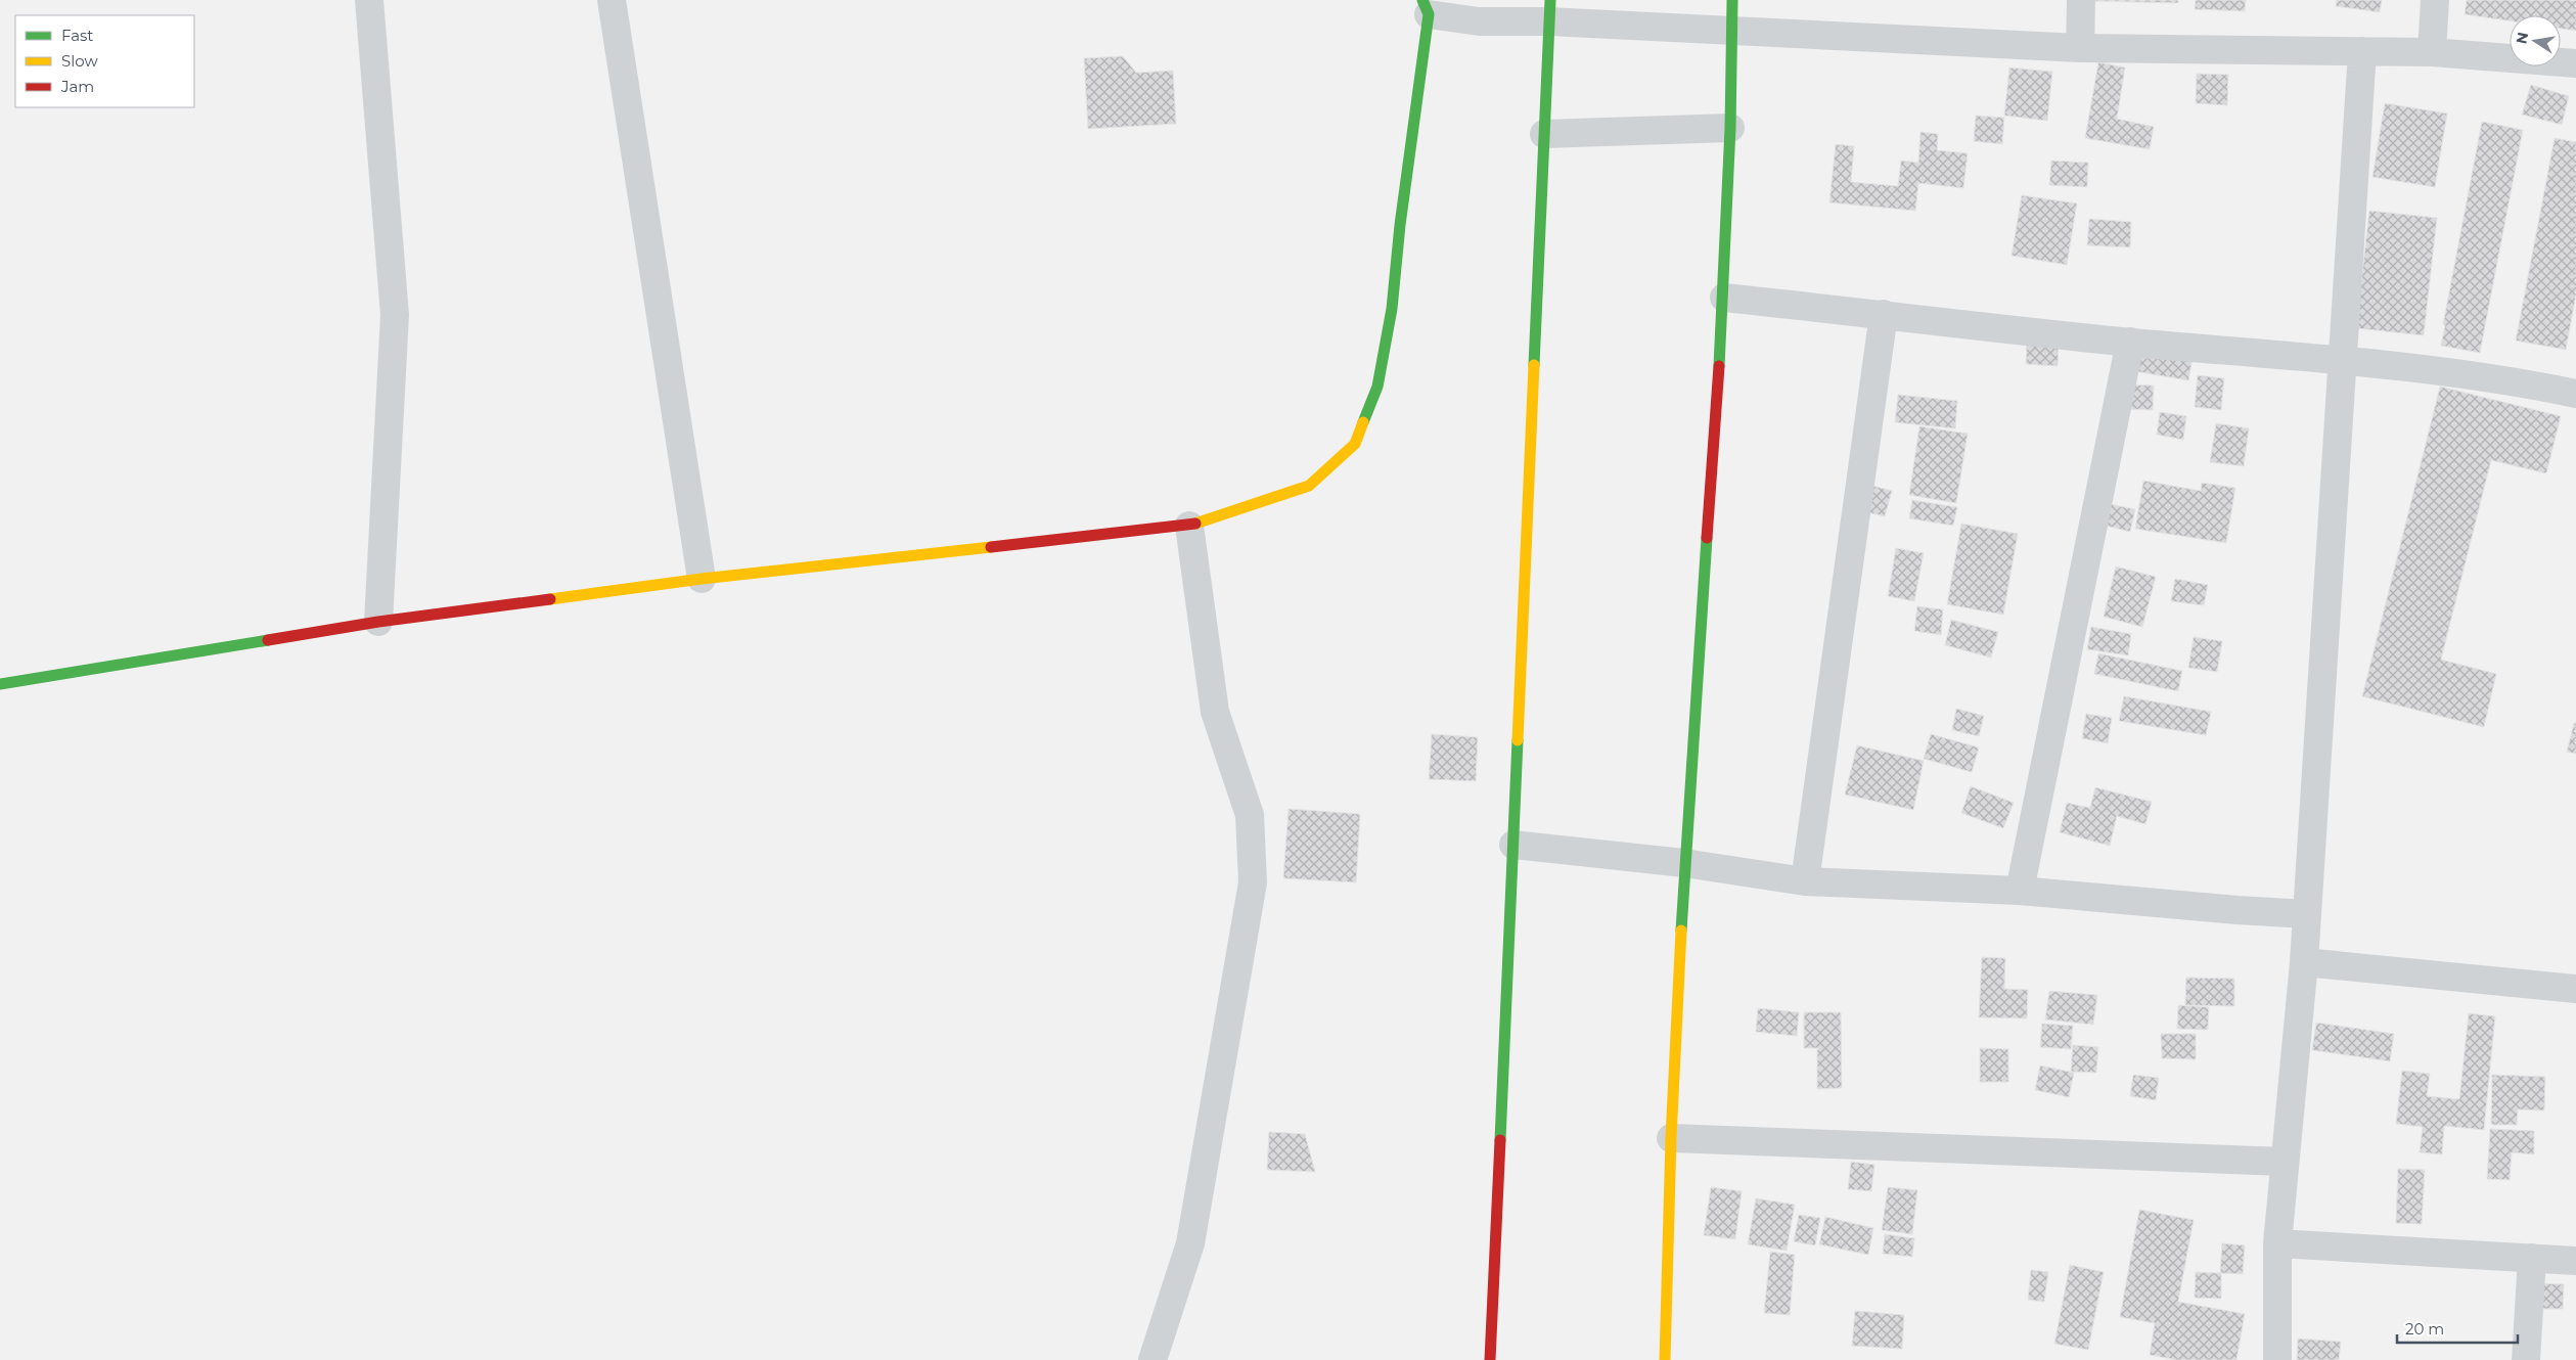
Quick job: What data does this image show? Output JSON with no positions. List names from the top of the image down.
{
  "legend": ["Fast", "Slow", "Jam"],
  "scale_bar": "20 m",
  "north": "left"
}
